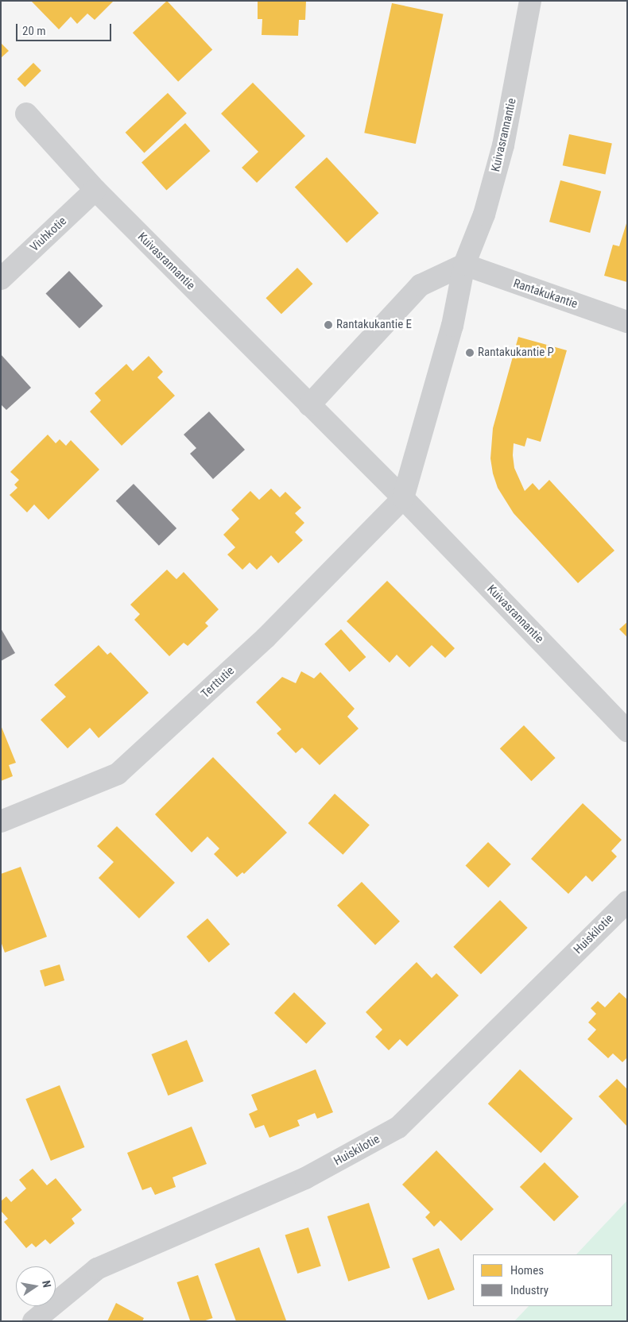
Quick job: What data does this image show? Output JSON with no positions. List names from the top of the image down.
{
  "streets": {
    "street": [
      "Kuivasrannantie",
      "Viuhkotie",
      "Rantakukantie",
      "Terttutie",
      "Huiskilotie"
    ]
  },
  "crossings": [
    ["Kuivasrannantie", "Viuhkotie"],
    ["Kuivasrannantie", "Rantakukantie"],
    ["Kuivasrannantie", "Terttutie"]
  ],
  "places": ["Rantakukantie E", "Rantakukantie P"],
  "legend": ["Homes", "Industry"],
  "scale_bar": "20 m",
  "north": "right"
}
